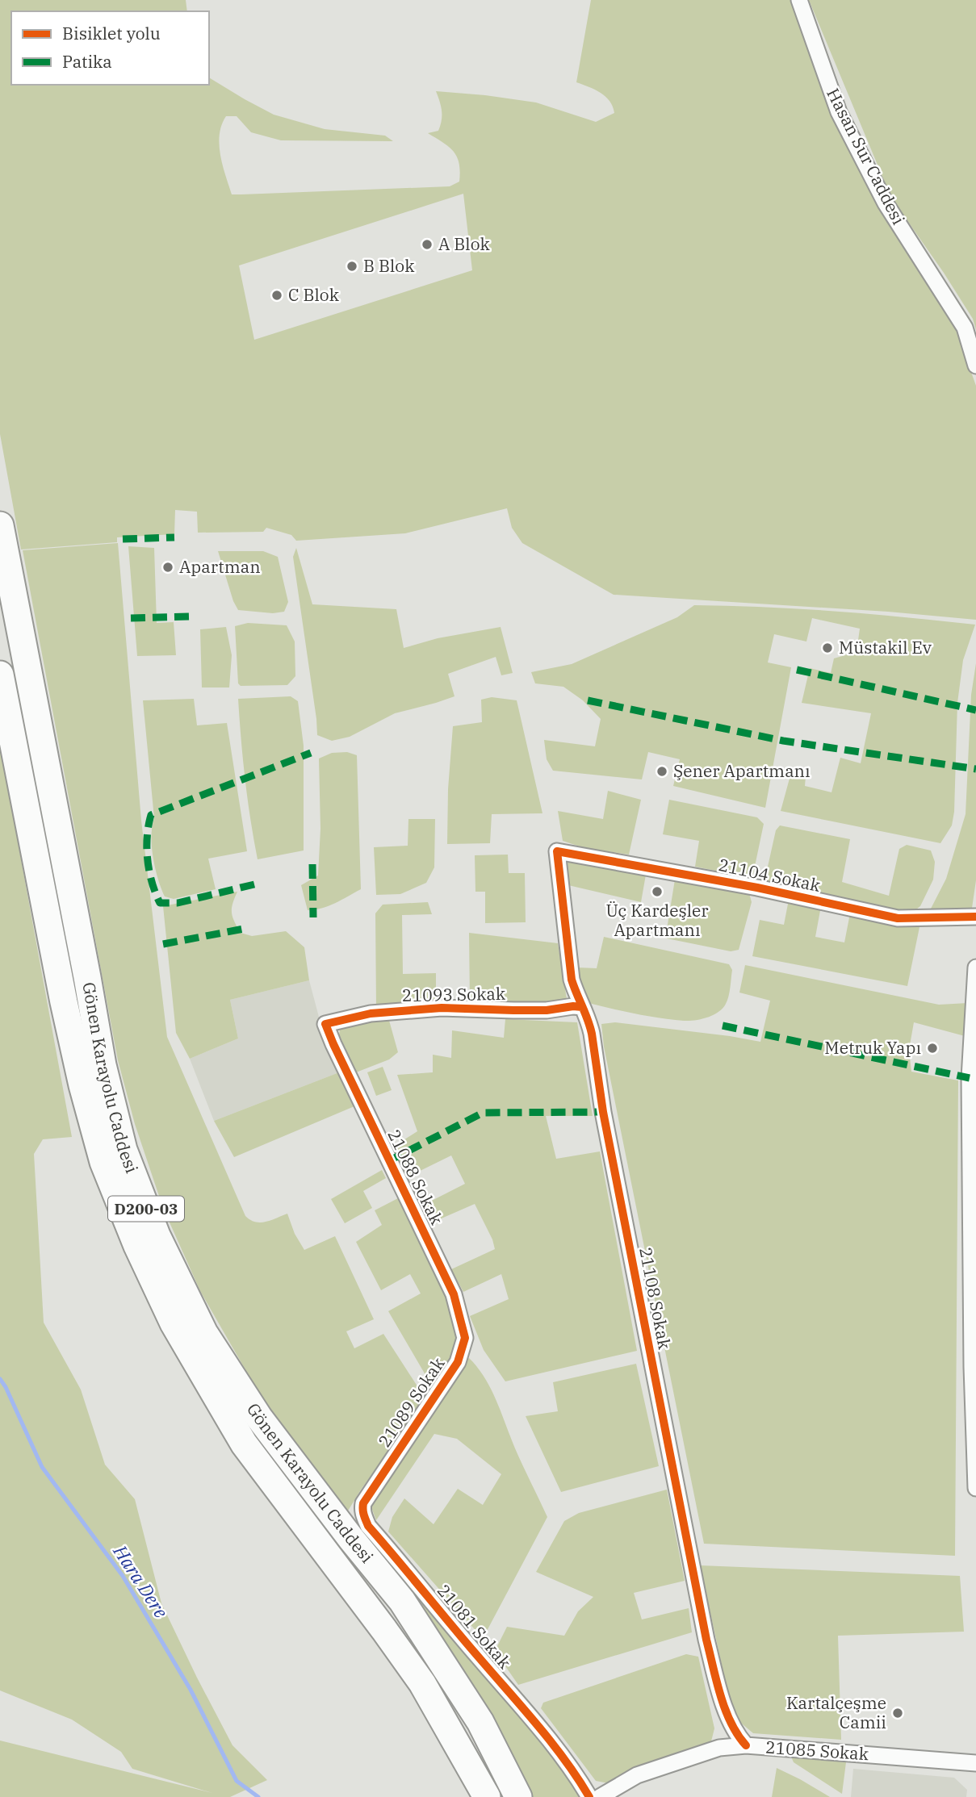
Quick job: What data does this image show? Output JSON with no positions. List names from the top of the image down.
{
  "streets": {
    "highway": ["Gönen Karayolu Caddesi", "D200-03"],
    "street": [
      "Hasan Sur Caddesi",
      "21104 Sokak",
      "21093 Sokak",
      "21088 Sokak",
      "21108 Sokak",
      "21089 Sokak",
      "21081 Sokak",
      "21085 Sokak"
    ]
  },
  "crossings": [
    ["21104 Sokak", "21108 Sokak"],
    ["21093 Sokak", "21088 Sokak"],
    ["21093 Sokak", "21108 Sokak"],
    ["21088 Sokak", "21089 Sokak"],
    ["21108 Sokak", "21085 Sokak"],
    ["21089 Sokak", "21081 Sokak"]
  ],
  "water": ["Hara Dere"],
  "places": [
    "A Blok",
    "B Blok",
    "C Blok",
    "Apartman",
    "Müstakil Ev",
    "Şener Apartmanı",
    "Üç Kardeşler Apartmanı",
    "Metruk Yapı",
    "Kartalçeşme Camii"
  ],
  "legend": ["Bisiklet yolu", "Patika"]
}
